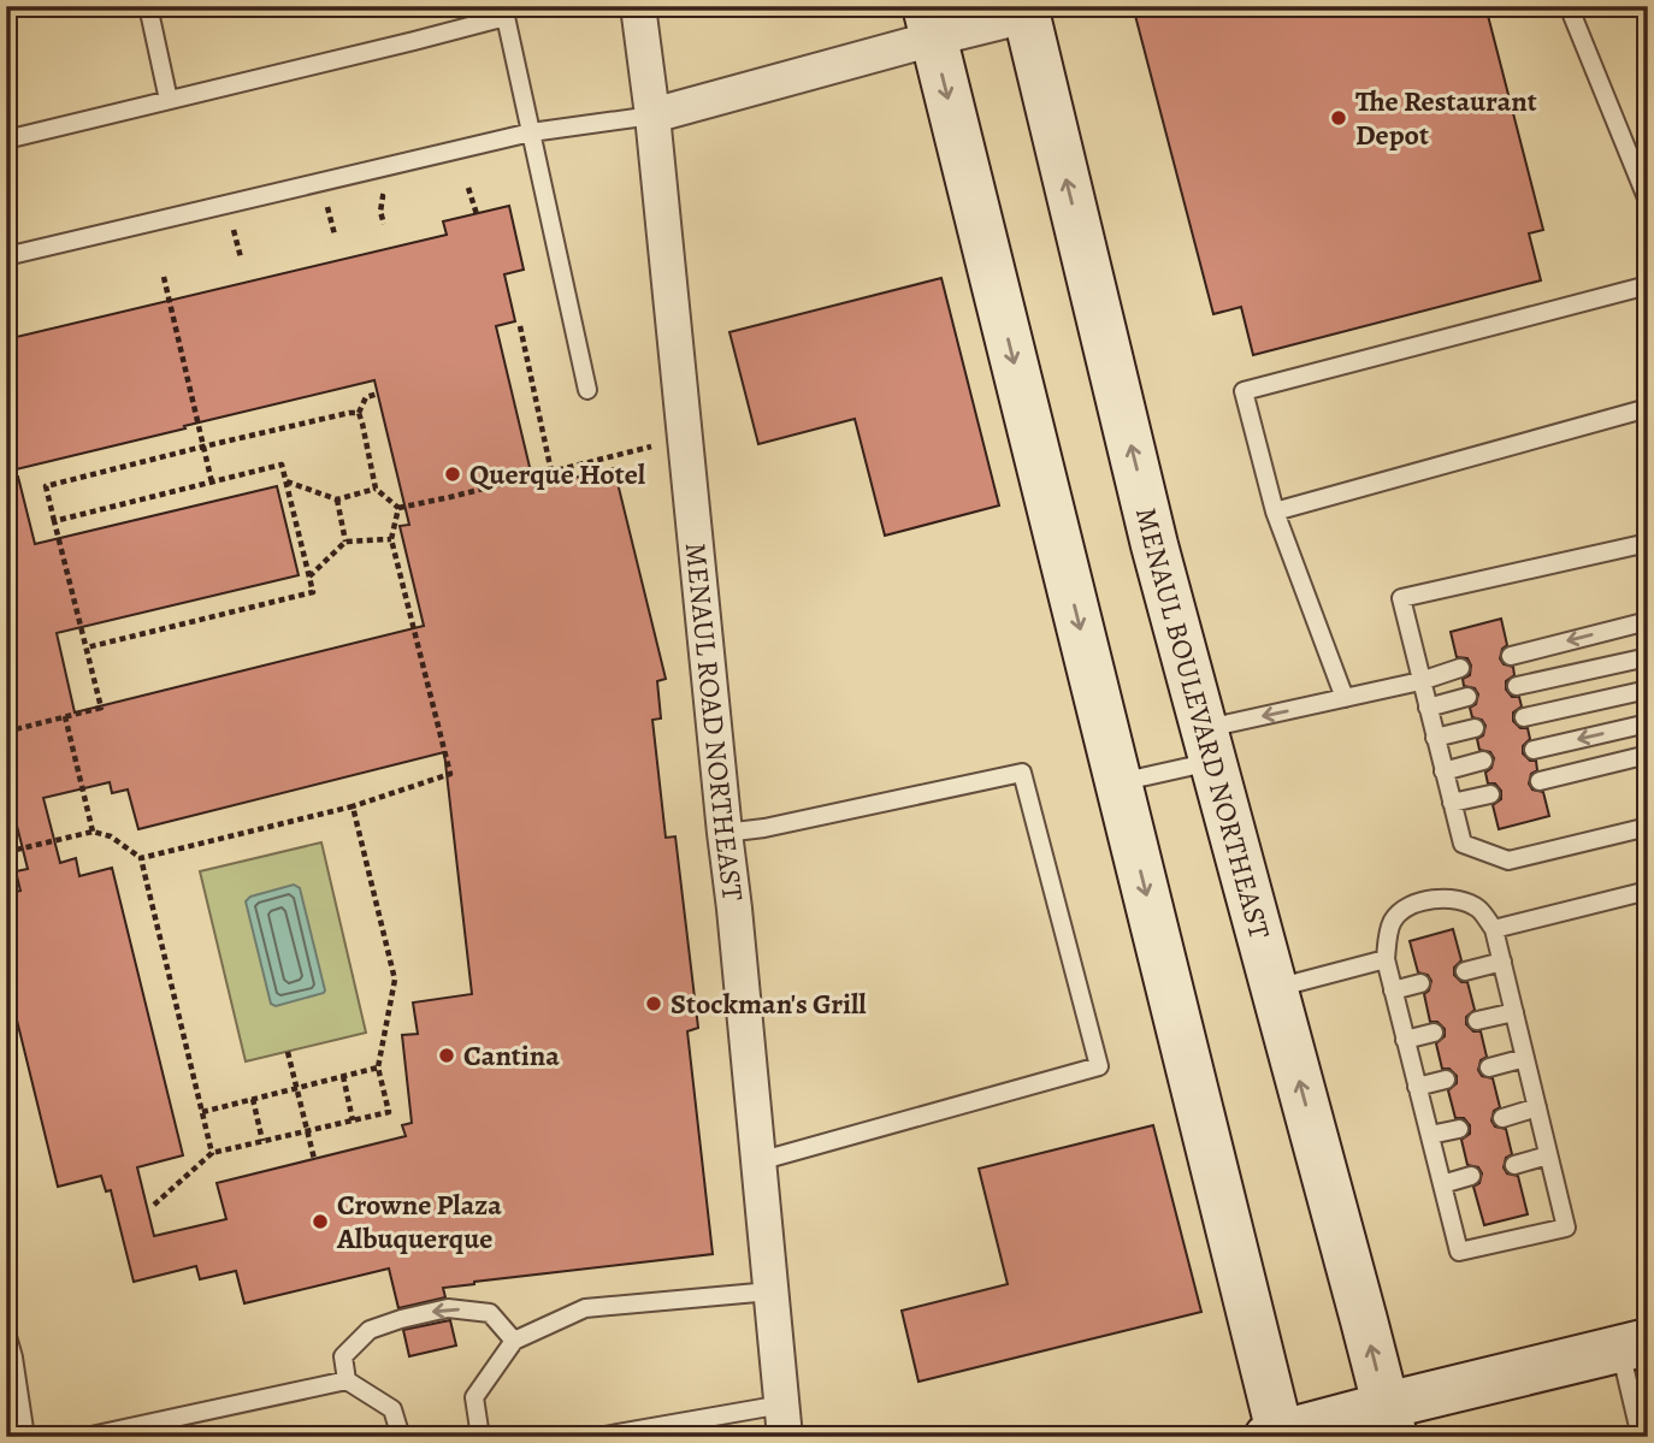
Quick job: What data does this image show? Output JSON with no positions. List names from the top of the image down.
{
  "streets": {
    "main road": ["MENAUL BOULEVARD NORTHEAST"],
    "street": ["MENAUL ROAD NORTHEAST"]
  },
  "places": [
    "The Restaurant Depot",
    "Querque Hotel",
    "Stockman's Grill",
    "Cantina",
    "Crowne Plaza Albuquerque"
  ]
}
